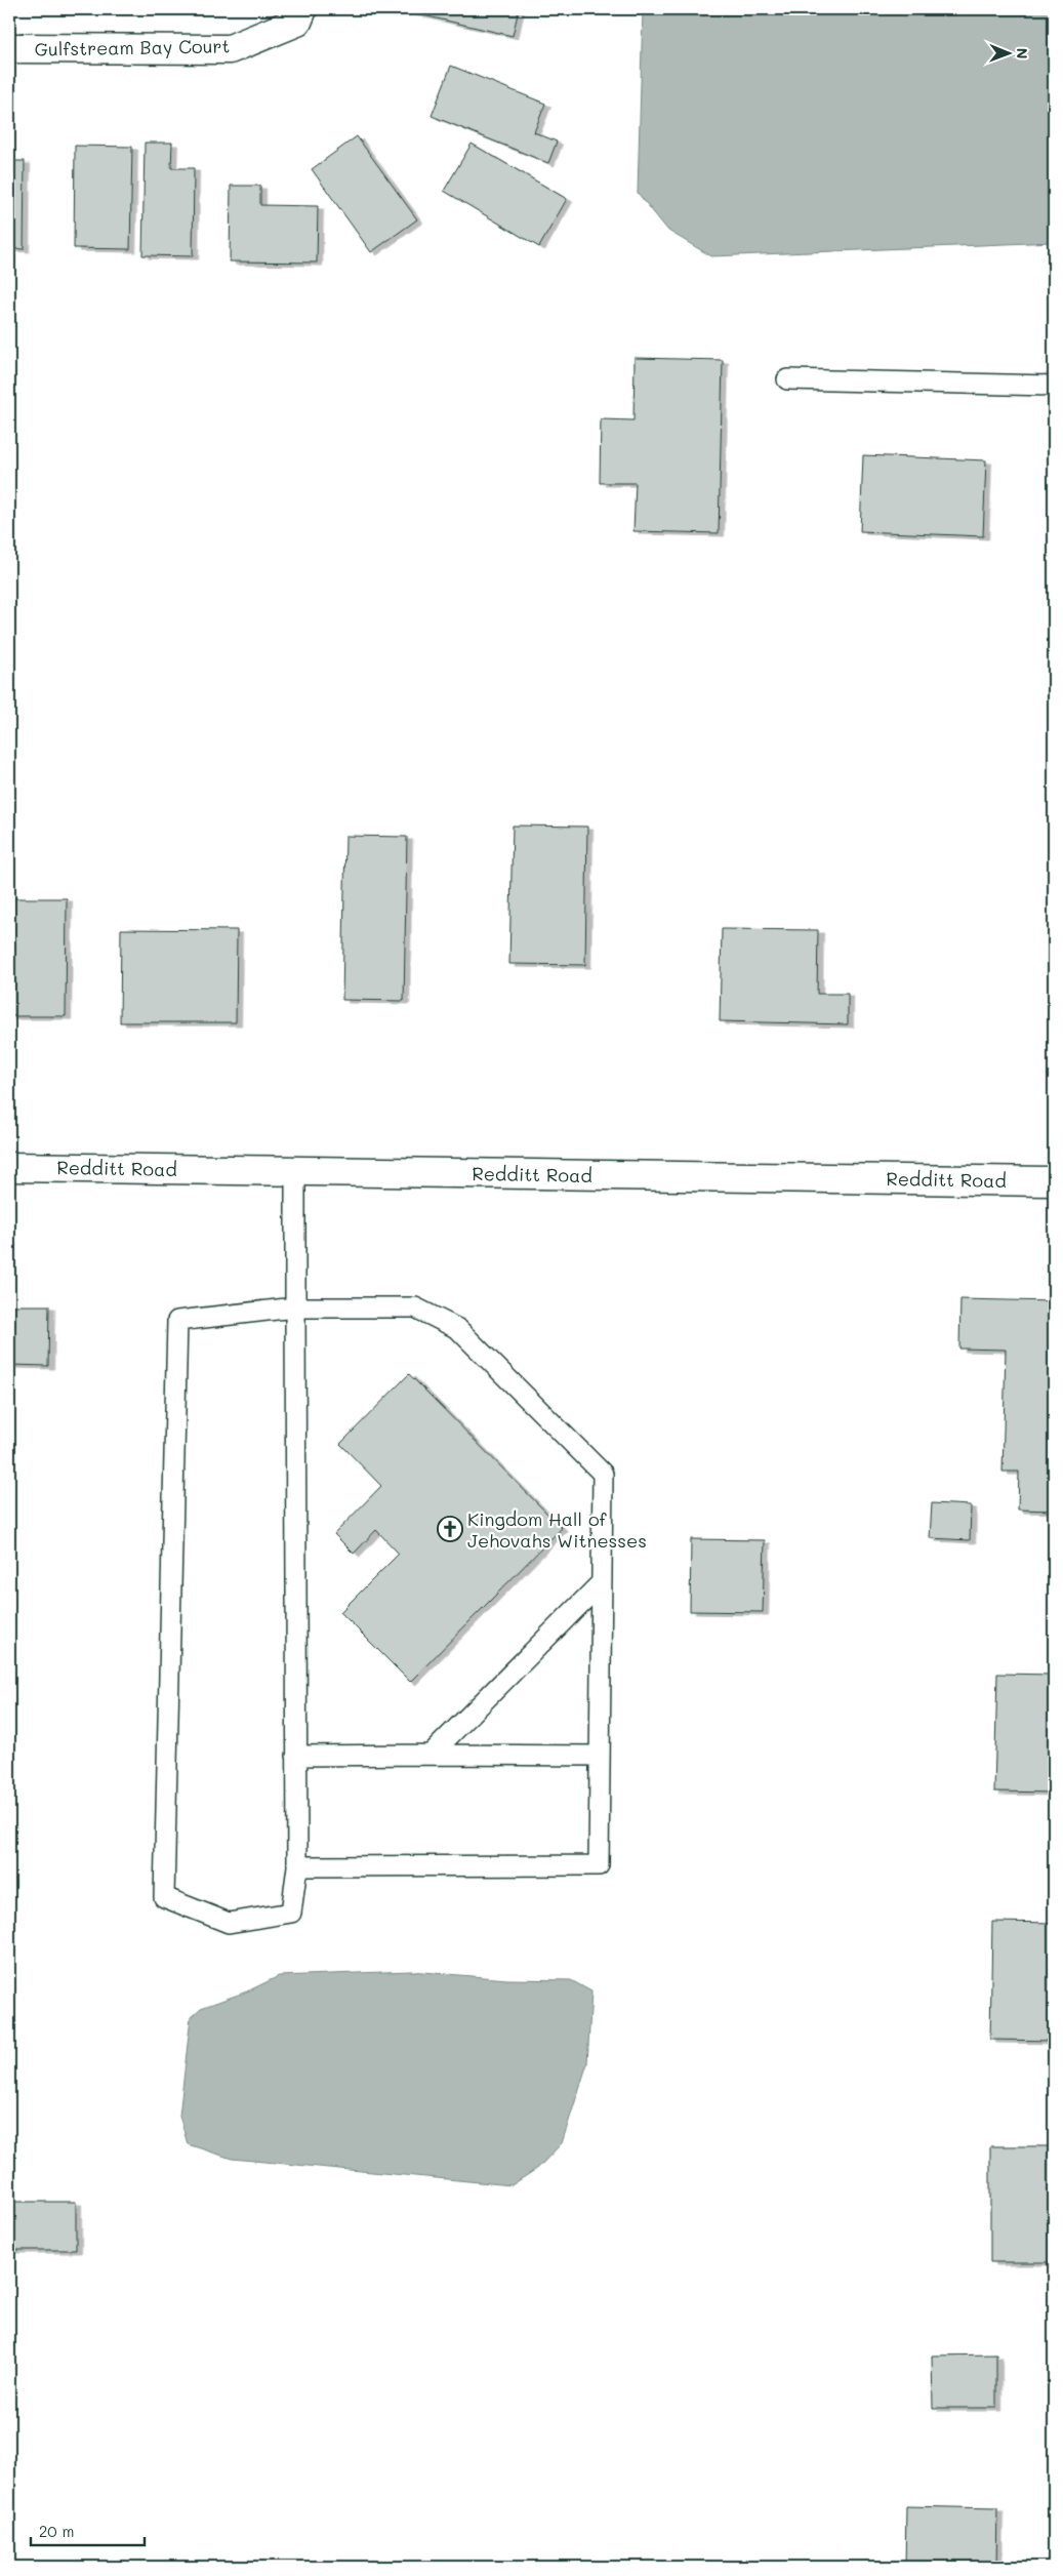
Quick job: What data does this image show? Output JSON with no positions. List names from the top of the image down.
{
  "streets": {
    "street": ["Gulfstream Bay Court", "Redditt Road"]
  },
  "places": {
    "church": ["Kingdom Hall of Jehovahs Witnesses"]
  },
  "scale_bar": "20 m",
  "north": "right"
}
